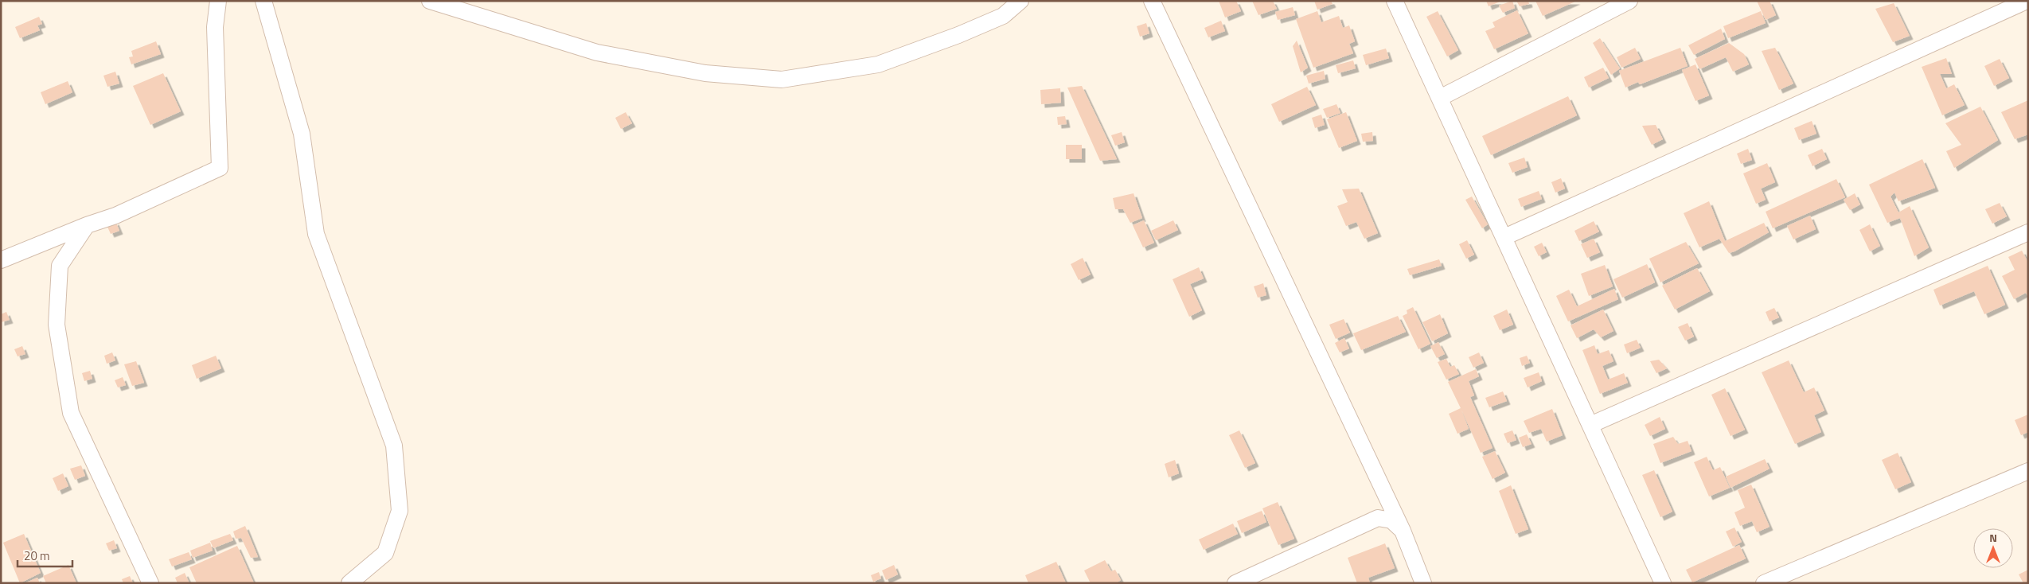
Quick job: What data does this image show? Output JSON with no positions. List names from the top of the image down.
{
  "scale_bar": "20 m",
  "north": "top"
}
